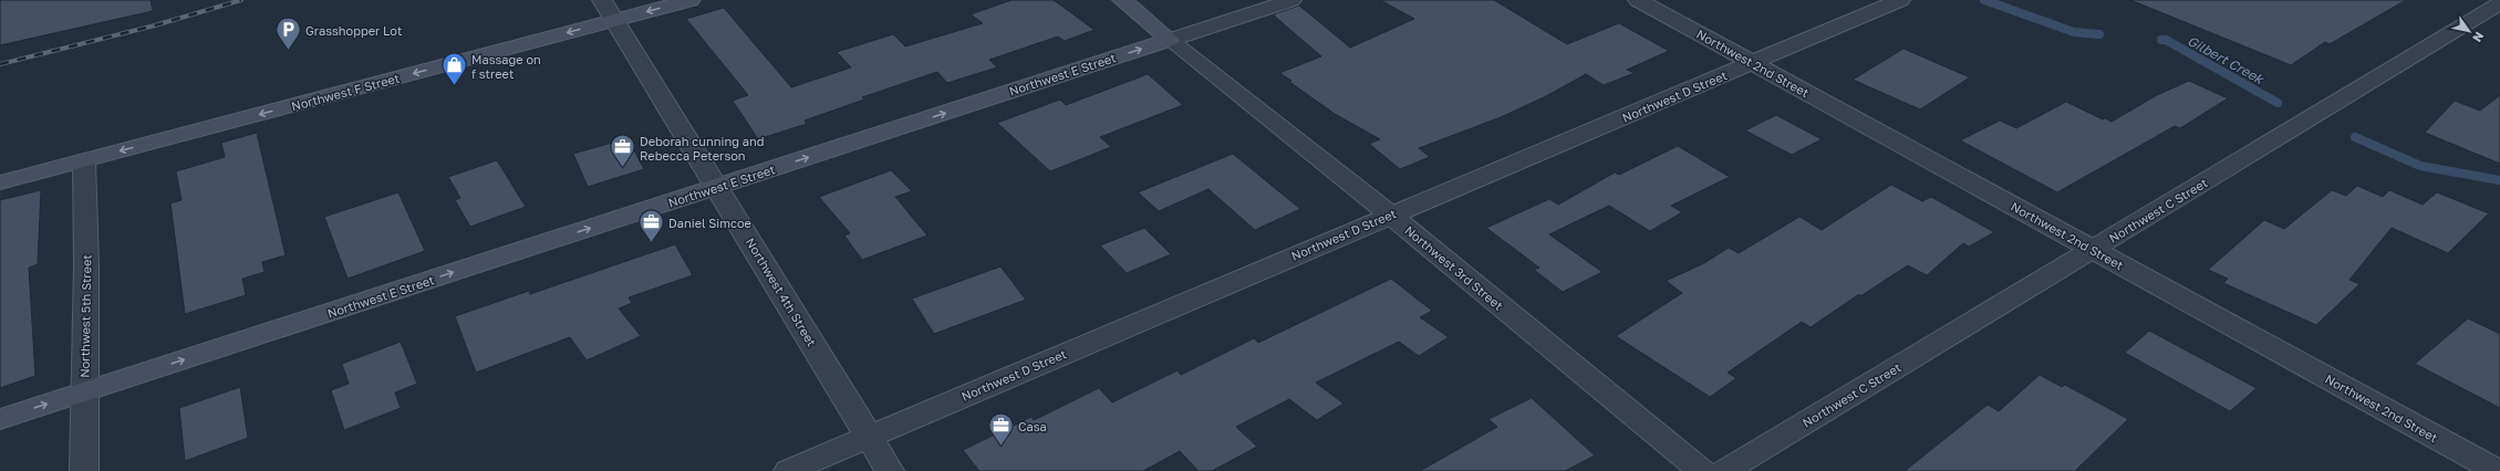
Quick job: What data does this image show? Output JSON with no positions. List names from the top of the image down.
{
  "streets": {
    "main road": ["Northwest E Street", "Northwest F Street", "Northwest 3rd Street"],
    "street": [
      "Northwest 2nd Street",
      "Northwest D Street",
      "Northwest C Street",
      "Northwest 4th Street",
      "Northwest 5th Street"
    ]
  },
  "crossings": [
    ["Northwest 2nd Street", "Northwest D Street"],
    ["Northwest 2nd Street", "Northwest C Street"],
    ["Northwest E Street", "Northwest 3rd Street"],
    ["Northwest E Street", "Northwest 4th Street"],
    ["Northwest E Street", "Northwest 5th Street"],
    ["Northwest F Street", "Northwest 4th Street"],
    ["Northwest F Street", "Northwest 5th Street"],
    ["Northwest D Street", "Northwest 3rd Street"],
    ["Northwest D Street", "Northwest 4th Street"]
  ],
  "one_way": ["Northwest E Street", "Northwest F Street"],
  "water": ["Gilbert Creek"],
  "places": {
    "parking": ["Grasshopper Lot"],
    "shop": ["Massage on f street"],
    "office": ["Deborah cunning and Rebecca Peterson", "Daniel Simcoe", "Casa"]
  },
  "north": "bottom right"
}
